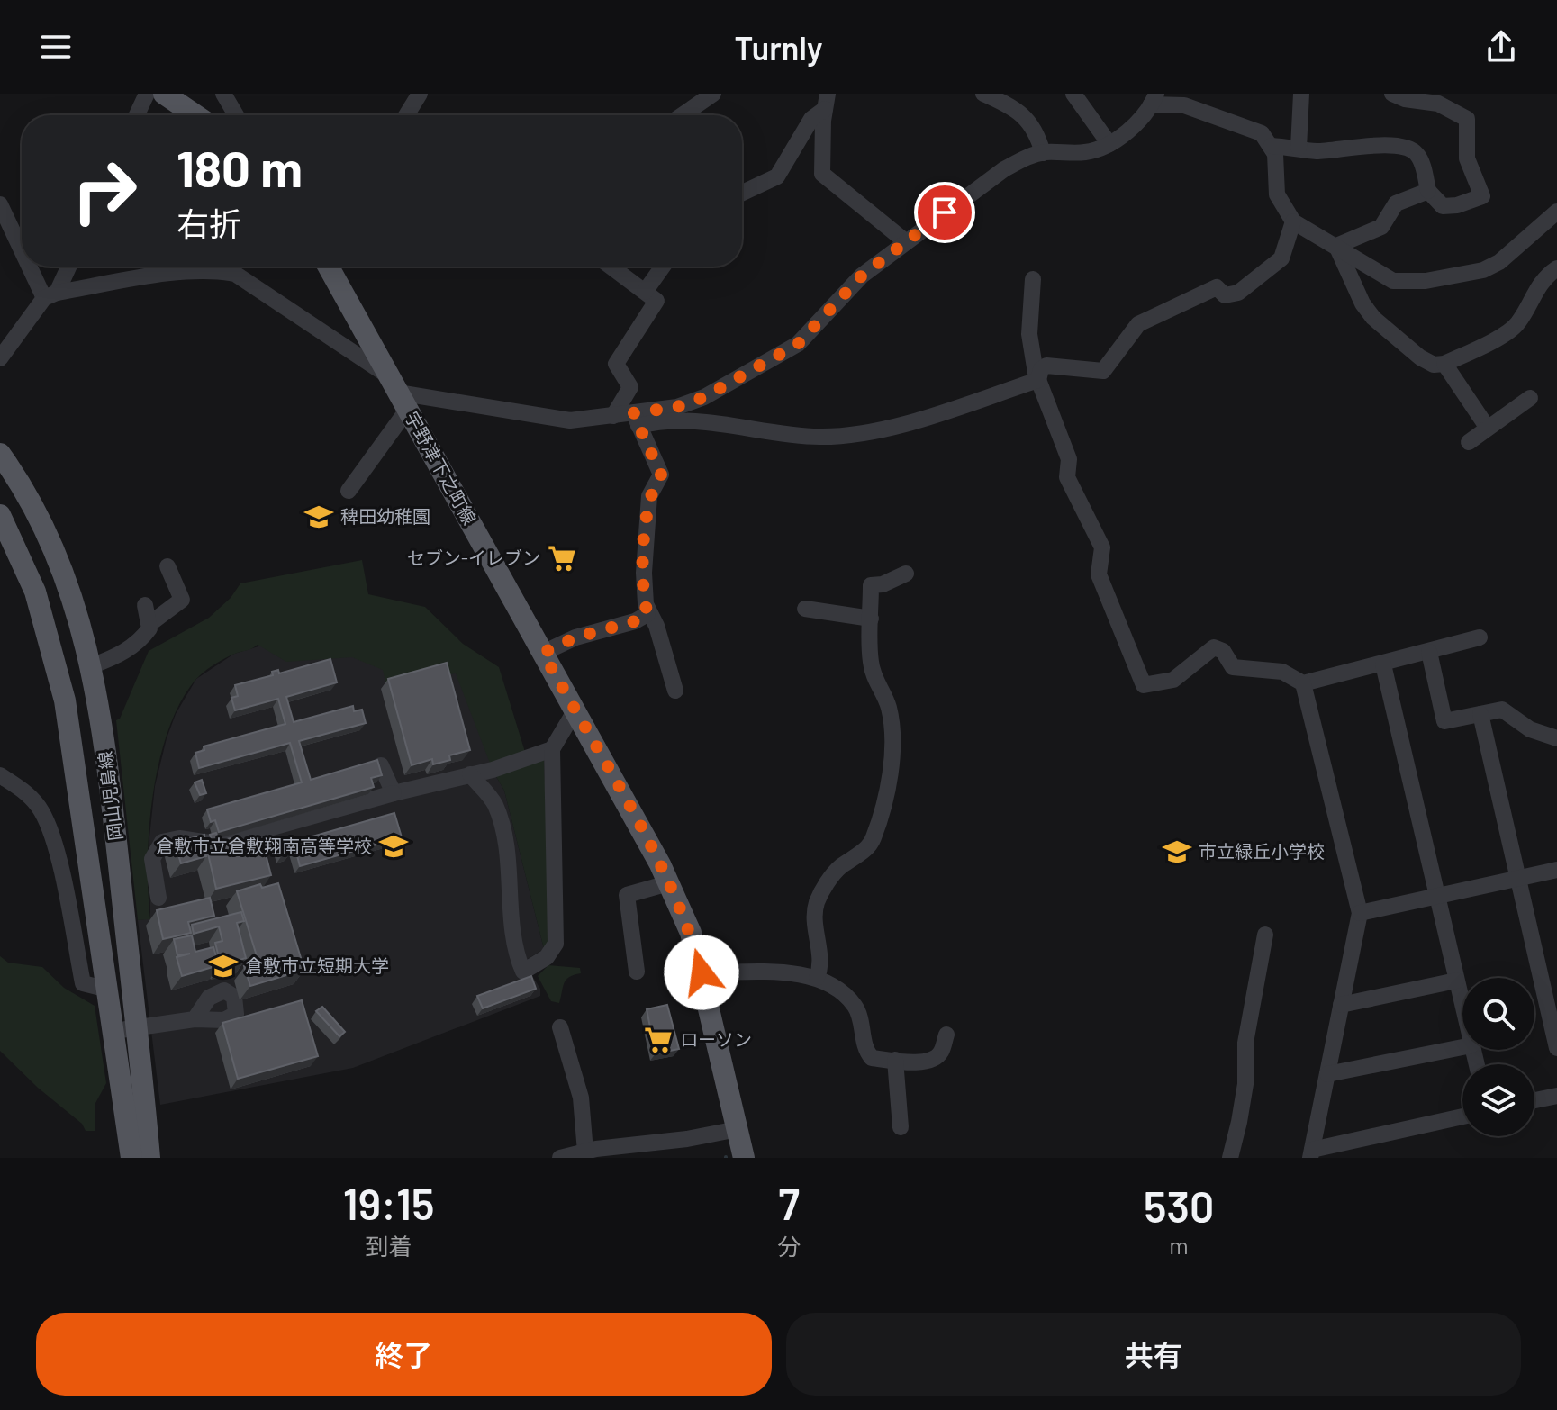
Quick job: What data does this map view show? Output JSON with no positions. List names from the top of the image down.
{
  "streets": {
    "main road": ["宇野津下之町線", "岡山児島線"]
  },
  "places": {
    "school or university": [
      "稗田幼稚園",
      "倉敷市立倉敷翔南高等学校",
      "市立緑丘小学校",
      "倉敷市立短期大学"
    ],
    "supermarket": ["セブン-イレブン", "ローソン"]
  },
  "page": {
    "header": "Turnly",
    "turn": ["180 m", "右折"],
    "eta": [
      "19:15",
      "到着",
      "7",
      "分",
      "530",
      "m"
    ],
    "buttons": ["終了", "共有"]
  }
}
